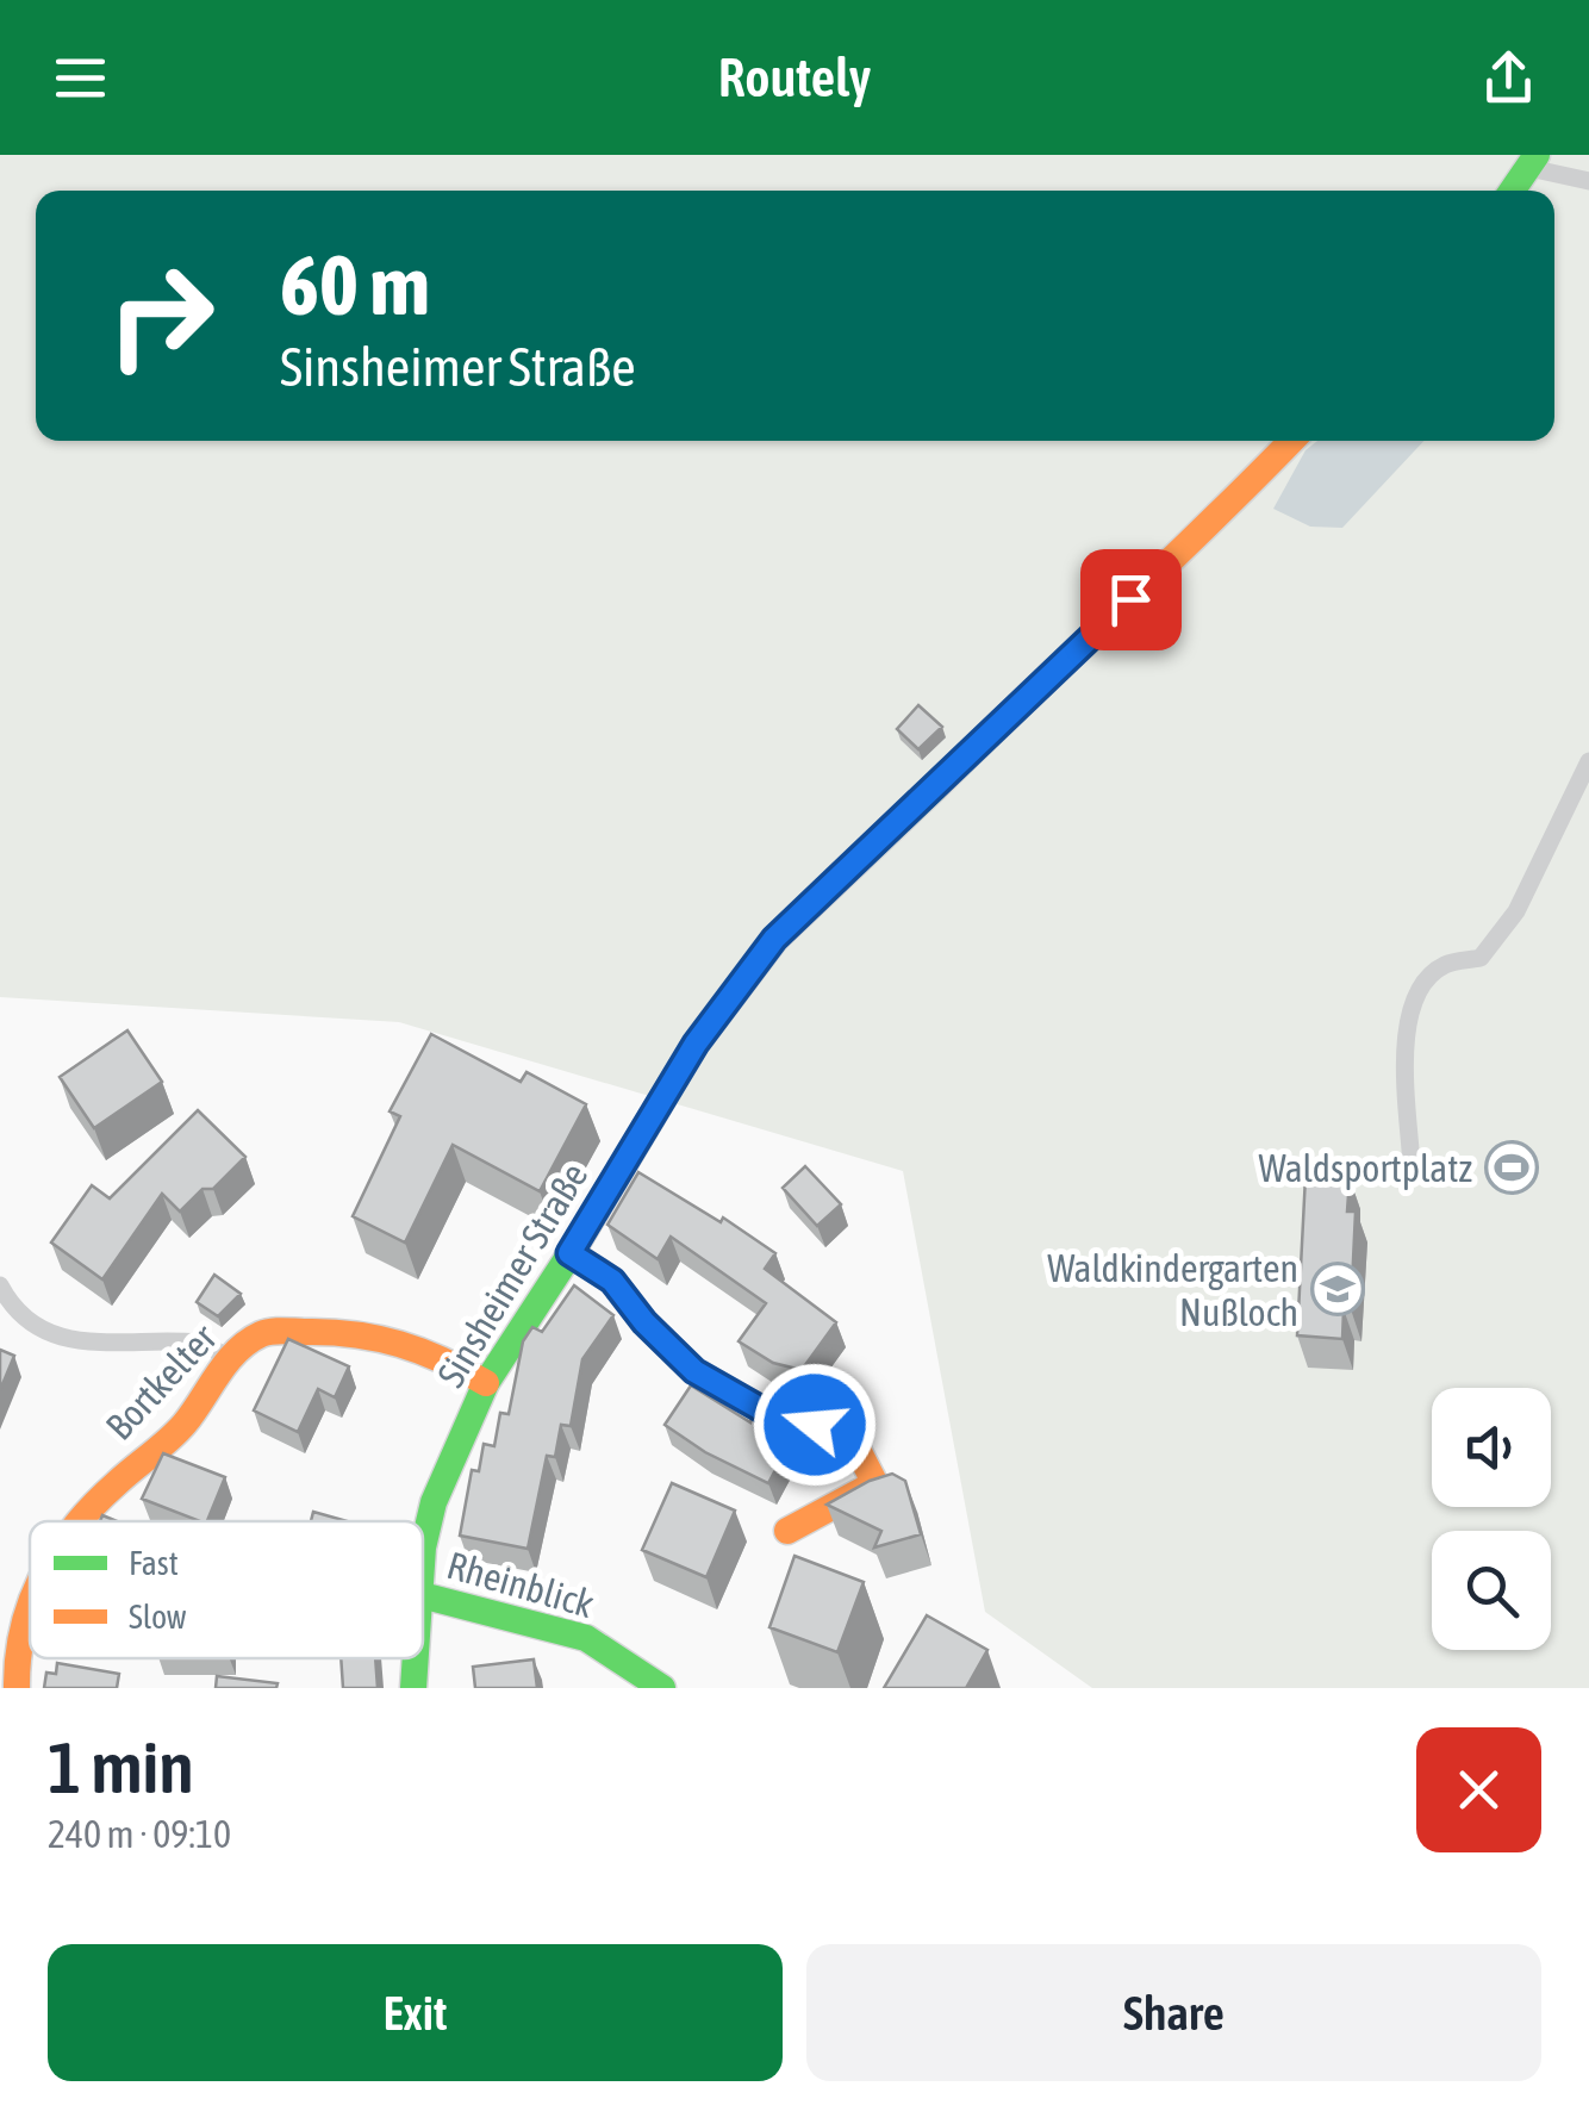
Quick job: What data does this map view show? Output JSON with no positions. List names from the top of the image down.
{
  "streets": {
    "street": ["Sinsheimer Straße", "Bortkelter", "Rheinblick"]
  },
  "crossings": [
    ["Sinsheimer Straße", "Bortkelter"]
  ],
  "places": {
    "sports": ["Waldsportplatz"],
    "school or university": ["Waldkindergarten Nußloch"]
  },
  "legend": ["Fast", "Slow"],
  "page": {
    "header": "Routely",
    "turn": ["60 m", "Sinsheimer Straße"],
    "heading": ["1 min", "240 m · 09:10"],
    "buttons": ["Exit", "Share"]
  }
}
